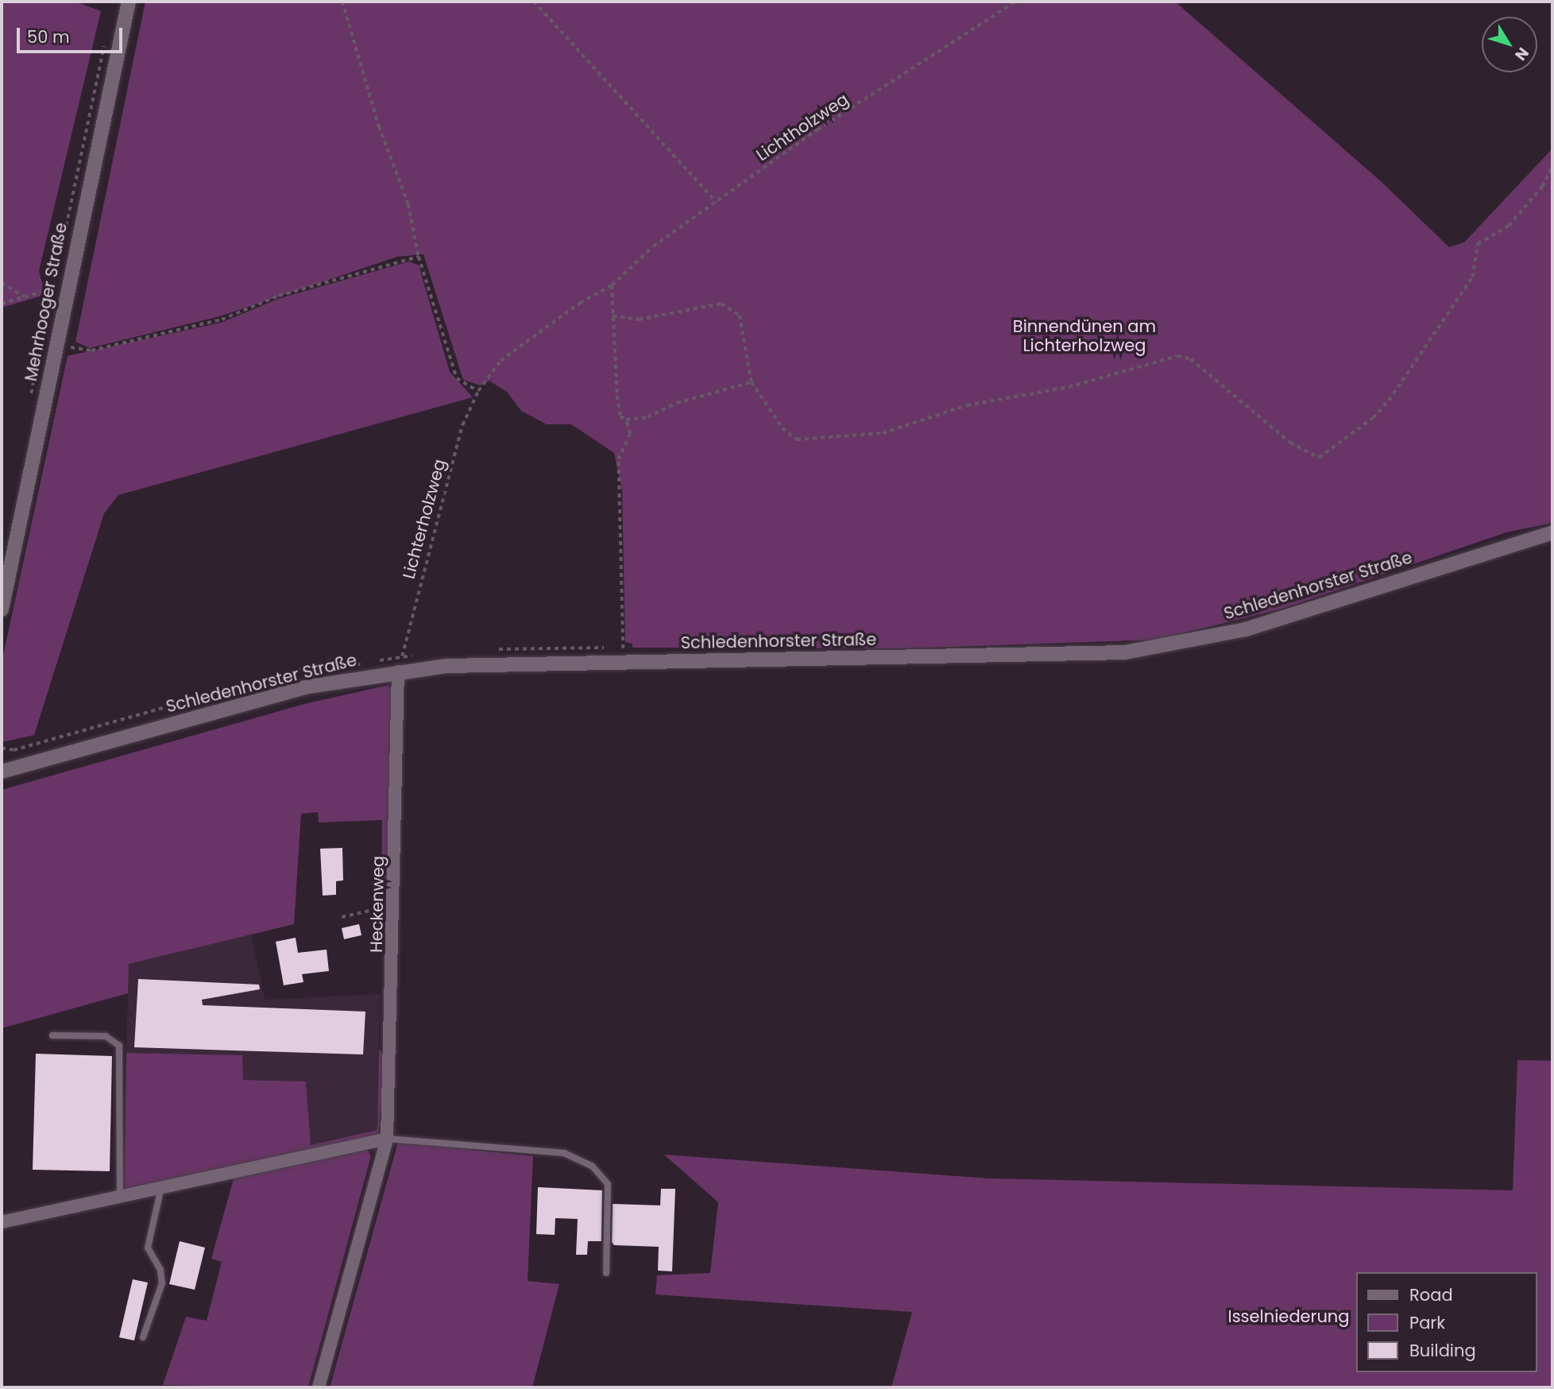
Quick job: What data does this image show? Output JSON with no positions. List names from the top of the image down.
{
  "streets": {
    "street": ["Mehrhooger Straße", "Schledenhorster Straße", "Heckenweg"],
    "path": ["Lichtholzweg", "Lichterholzweg"]
  },
  "crossings": [
    ["Lichtholzweg", "Lichterholzweg"],
    ["Schledenhorster Straße", "Heckenweg"]
  ],
  "parks": ["Binnendünen am Lichterholzweg", "Isselniederung"],
  "legend": ["Road", "Park", "Building"],
  "scale_bar": "50 m",
  "north": "bottom right"
}
